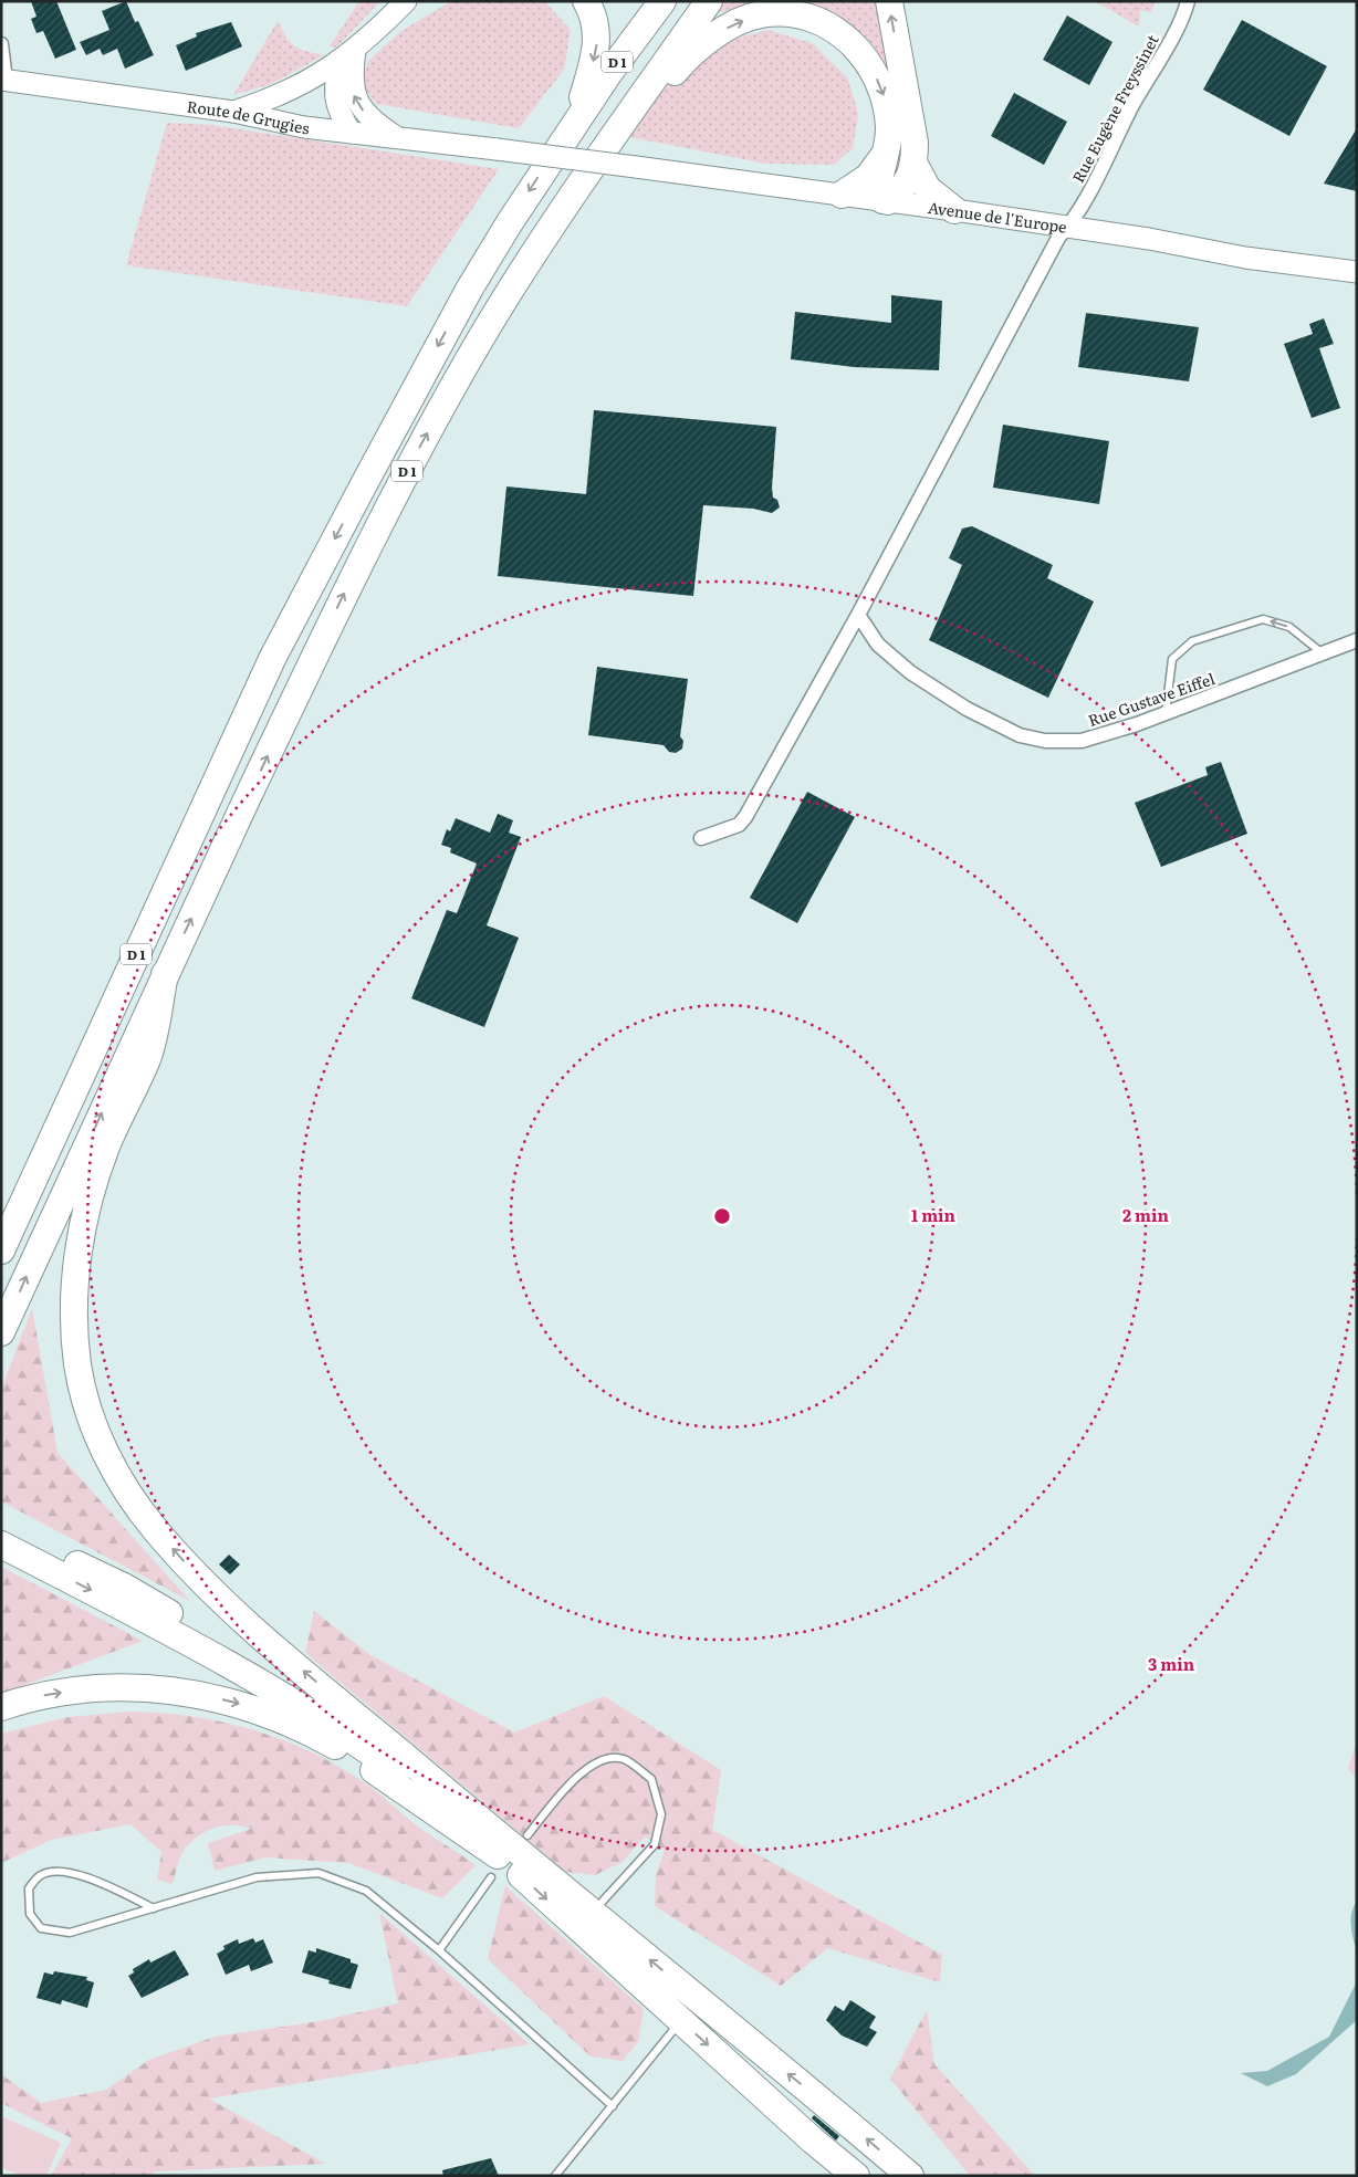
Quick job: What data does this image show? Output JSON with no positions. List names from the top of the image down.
{
  "streets": {
    "highway": ["D 1"],
    "street": [
      "Rue Eugène Freyssinet",
      "Route de Grugies",
      "Avenue de l'Europe",
      "Rue Gustave Eiffel"
    ]
  },
  "crossings": [
    ["Rue Eugène Freyssinet", "Avenue de l'Europe"],
    ["Route de Grugies", "Avenue de l'Europe"]
  ],
  "rings": ["1 min", "2 min", "3 min"]
}
